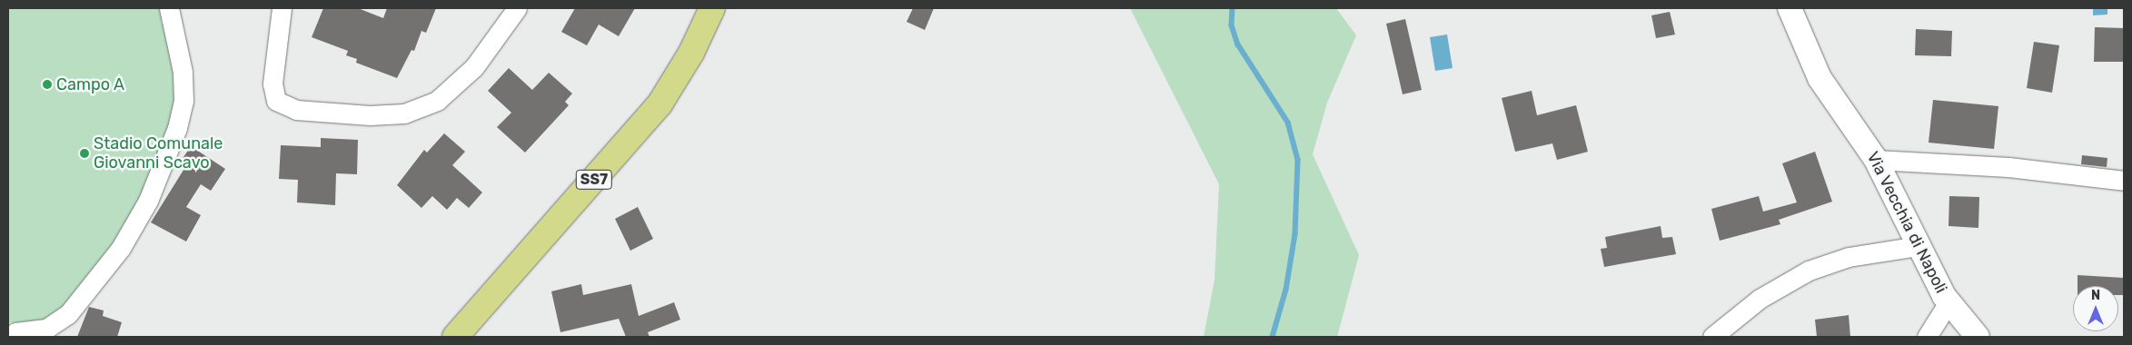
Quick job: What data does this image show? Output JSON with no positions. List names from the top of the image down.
{
  "streets": {
    "main road": ["SS7"],
    "street": ["Via Vecchia di Napoli"]
  },
  "places": ["Campo A", "Stadio Comunale Giovanni Scavo"],
  "north": "top"
}
